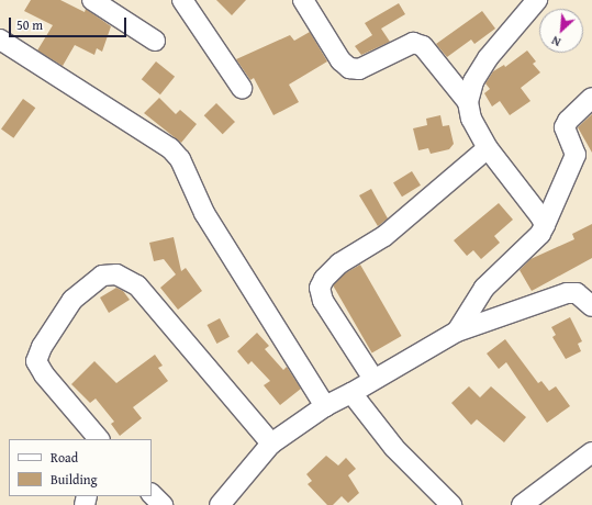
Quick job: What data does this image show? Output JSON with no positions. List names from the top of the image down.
{
  "legend": ["Road", "Building"],
  "scale_bar": "50 m",
  "north": "bottom left"
}
